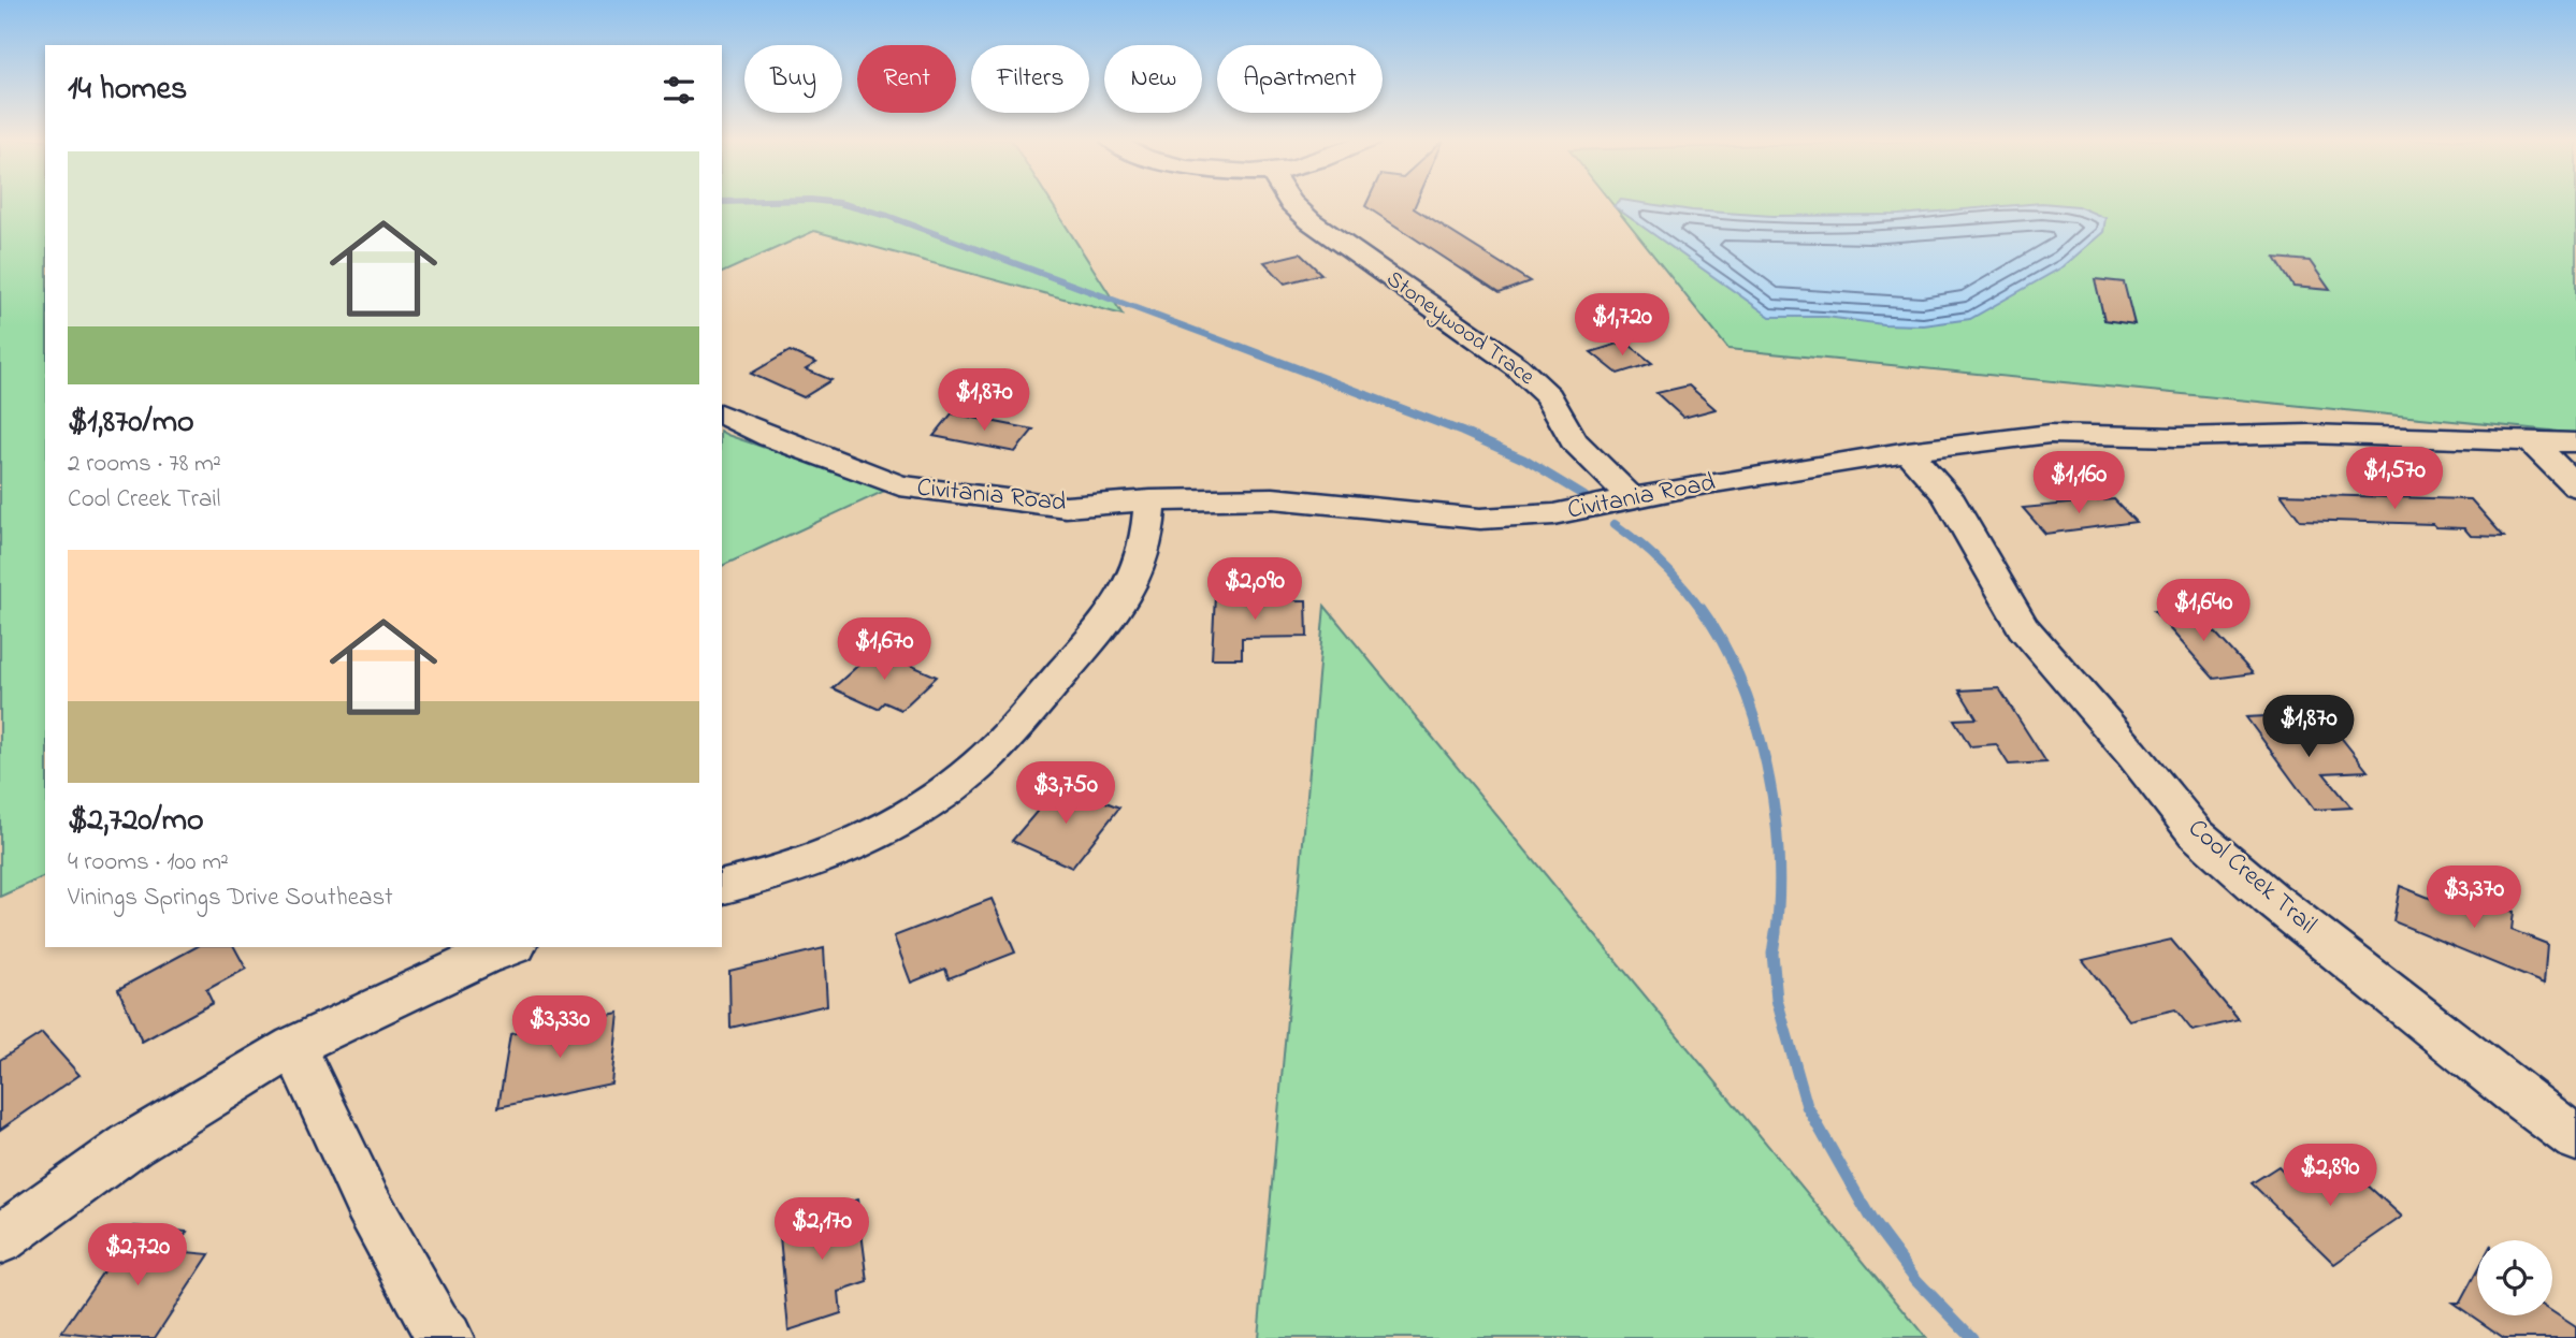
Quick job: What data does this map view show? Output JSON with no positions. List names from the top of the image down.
{
  "streets": {
    "street": ["Stoneywood Trace", "Civitania Road", "Cool Creek Trail"]
  },
  "crossings": [
    ["Stoneywood Trace", "Civitania Road"],
    ["Civitania Road", "Cool Creek Trail"]
  ],
  "page": {
    "chip": [
      "Buy",
      "Rent",
      "Filters",
      "New",
      "Apartment"
    ],
    "heading": "14 homes",
    "list": [
      {
        "name": "$1,870/mo",
        "note": "2 rooms · 78 m² · Cool Creek Trail"
      },
      {
        "name": "$2,720/mo",
        "note": "4 rooms · 100 m² · Vinings Springs Drive Southeast"
      }
    ],
    "price": [
      "$1,720",
      "$1,870",
      "$1,570",
      "$1,160",
      "$2,090",
      "$1,640",
      "$1,670",
      "$1,870",
      "$3,750",
      "$3,370",
      "$3,330",
      "$2,890",
      "$2,170",
      "$2,720"
    ]
  }
}
